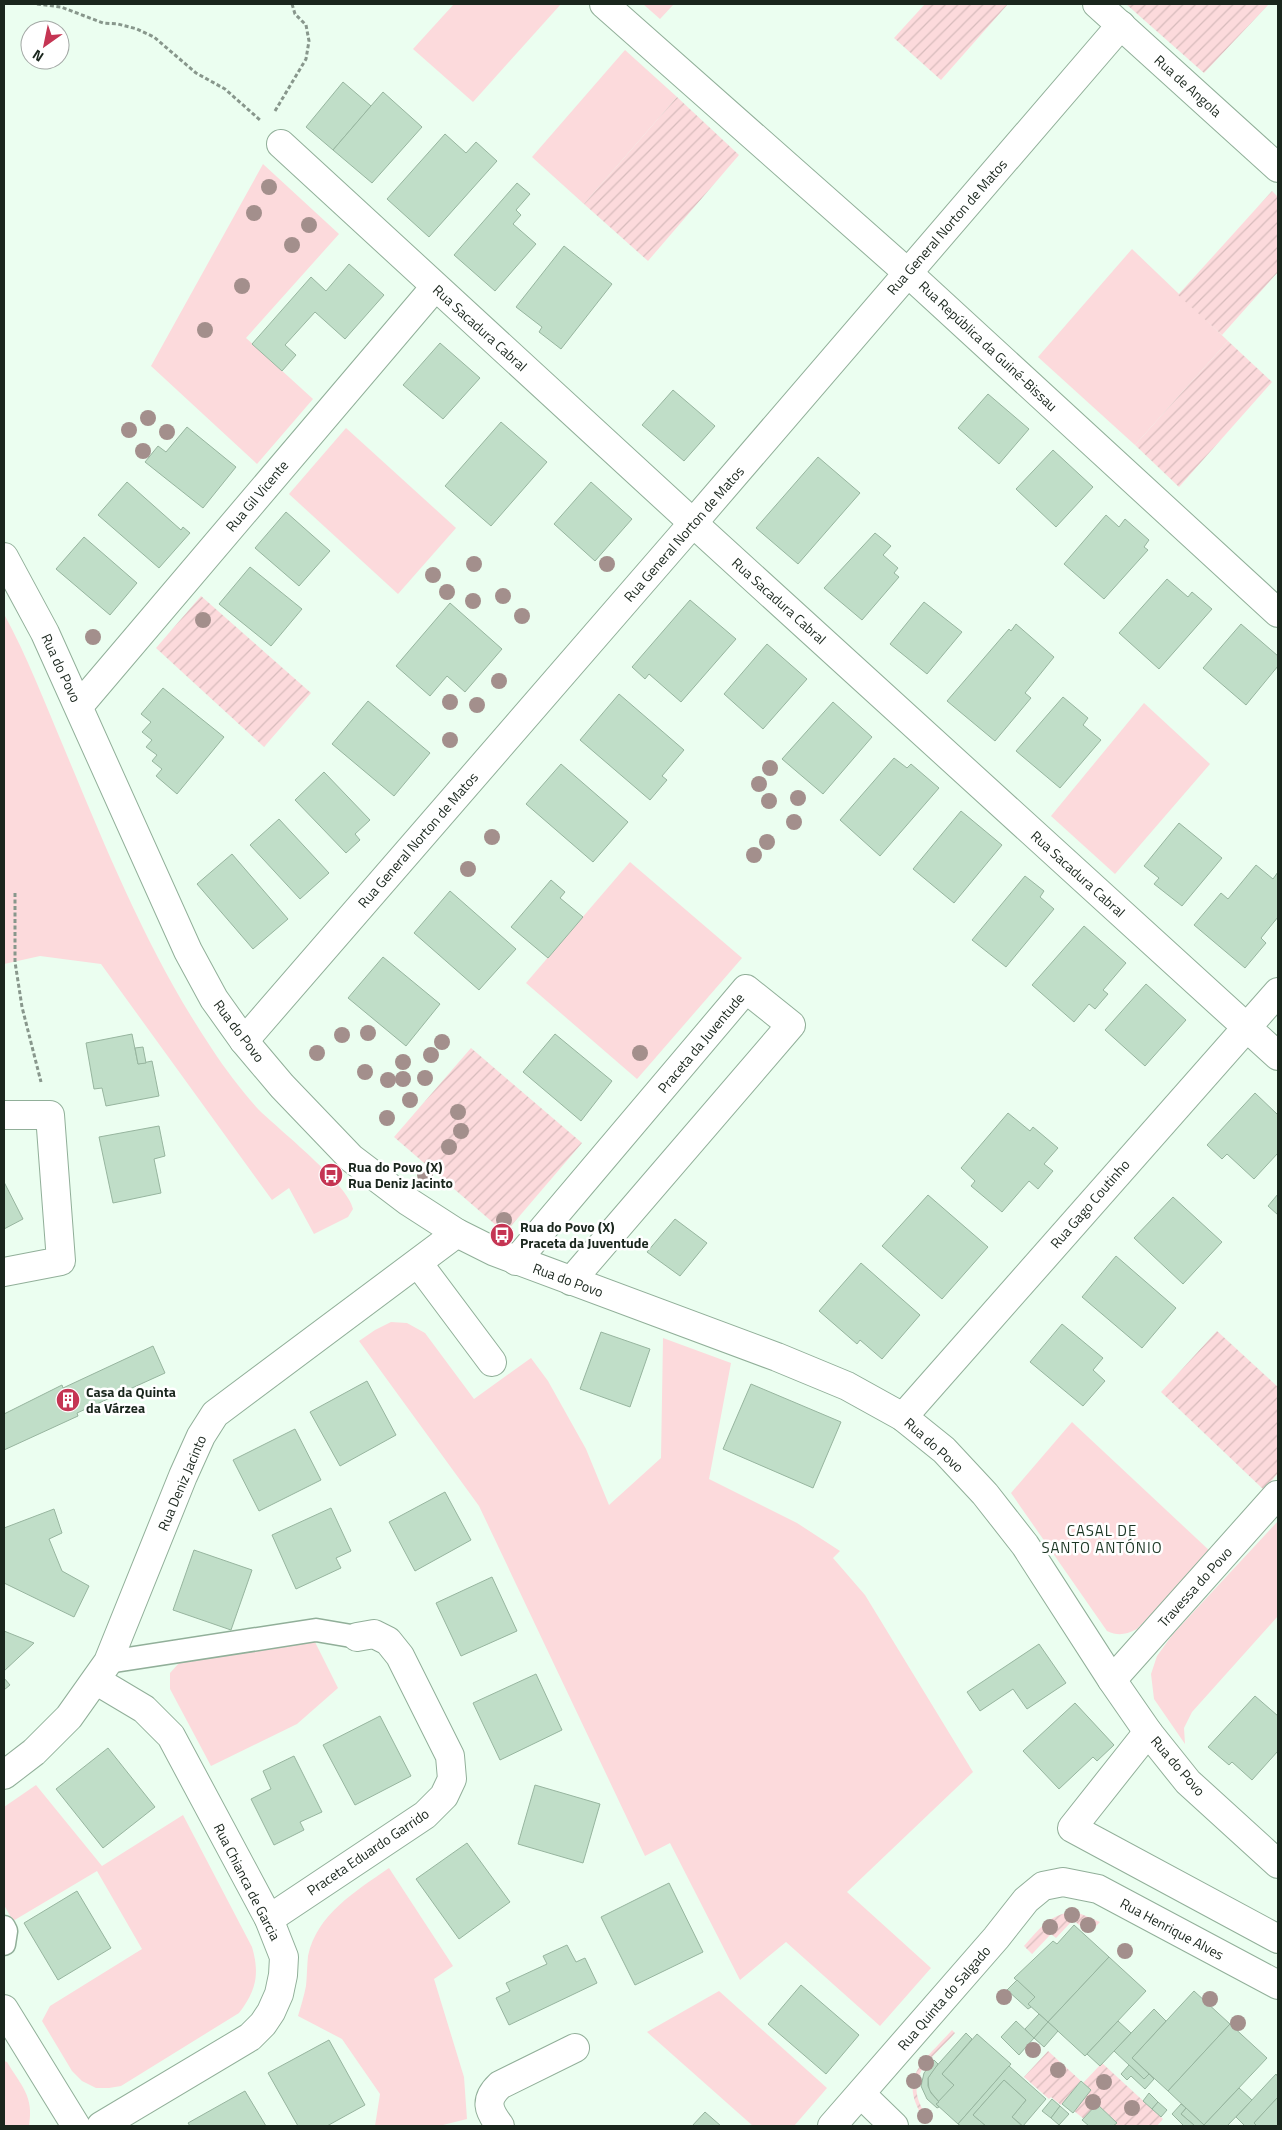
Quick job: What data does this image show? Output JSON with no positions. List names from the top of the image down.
{
  "streets": {
    "street": [
      "Rua de Angola",
      "Rua General Norton de Matos",
      "Rua Sacadura Cabral",
      "Rua República da Guiné-Bissau",
      "Rua Gil Vicente",
      "Rua do Povo",
      "Praceta da Juventude",
      "Rua Gago Coutinho",
      "Rua Deniz Jacinto",
      "Travessa do Povo",
      "Praceta Eduardo Garrido",
      "Rua Chianca de Garcia",
      "Rua Henrique Alves",
      "Rua Quinta do Salgado"
    ]
  },
  "crossings": [
    ["Rua de Angola", "Rua General Norton de Matos"],
    ["Rua General Norton de Matos", "Rua Sacadura Cabral"],
    ["Rua General Norton de Matos", "Rua República da Guiné-Bissau"],
    ["Rua General Norton de Matos", "Rua do Povo"],
    ["Rua Sacadura Cabral", "Rua Gil Vicente"],
    ["Rua Sacadura Cabral", "Rua Gago Coutinho"],
    ["Rua Gil Vicente", "Rua do Povo"],
    ["Rua do Povo", "Praceta da Juventude"],
    ["Rua do Povo", "Rua Gago Coutinho"],
    ["Rua do Povo", "Rua Deniz Jacinto"],
    ["Rua do Povo", "Travessa do Povo"],
    ["Rua Deniz Jacinto", "Rua Chianca de Garcia"],
    ["Praceta Eduardo Garrido", "Rua Chianca de Garcia"],
    ["Rua Henrique Alves", "Rua Quinta do Salgado"]
  ],
  "districts": ["CASAL DE SANTO ANTÓNIO"],
  "places": {
    "bus stop": ["Rua do Povo (X) Rua Deniz Jacinto", "Rua do Povo (X) Praceta da Juventude"],
    "building": ["Casa da Quinta da Várzea"]
  },
  "north": "bottom left"
}
